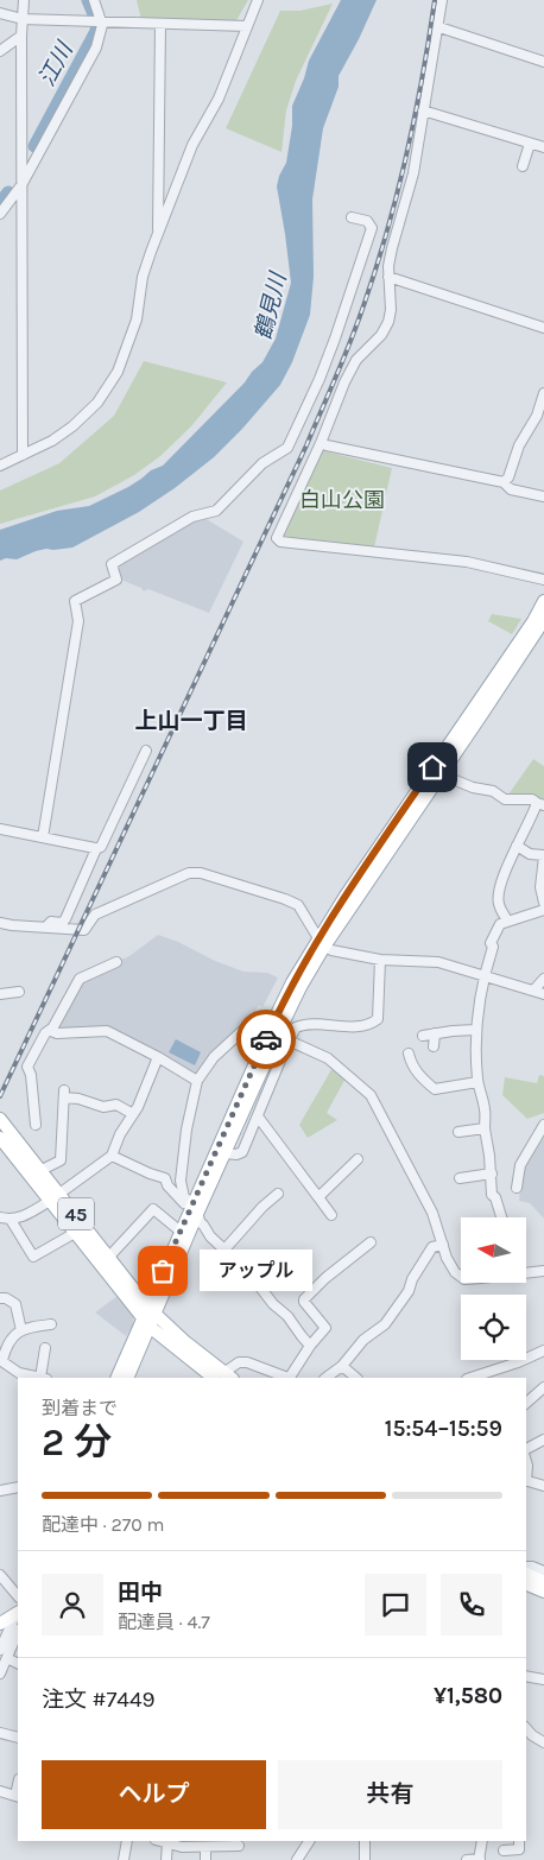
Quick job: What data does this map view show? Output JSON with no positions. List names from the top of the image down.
{
  "streets": {
    "main road": ["45"]
  },
  "districts": ["上山一丁目"],
  "water": ["江川", "鶴見川"],
  "parks": ["白山公園"],
  "places": ["アップル"],
  "north": "left",
  "page": {
    "bubble": "アップル",
    "heading": ["2 分", "到着まで", "15:54–15:59"],
    "panel": [
      "田中",
      "配達員 · 4.7",
      "注文 #7449",
      "¥1,580"
    ],
    "bar": "配達中 · 270 m",
    "buttons": ["ヘルプ", "共有"]
  }
}
